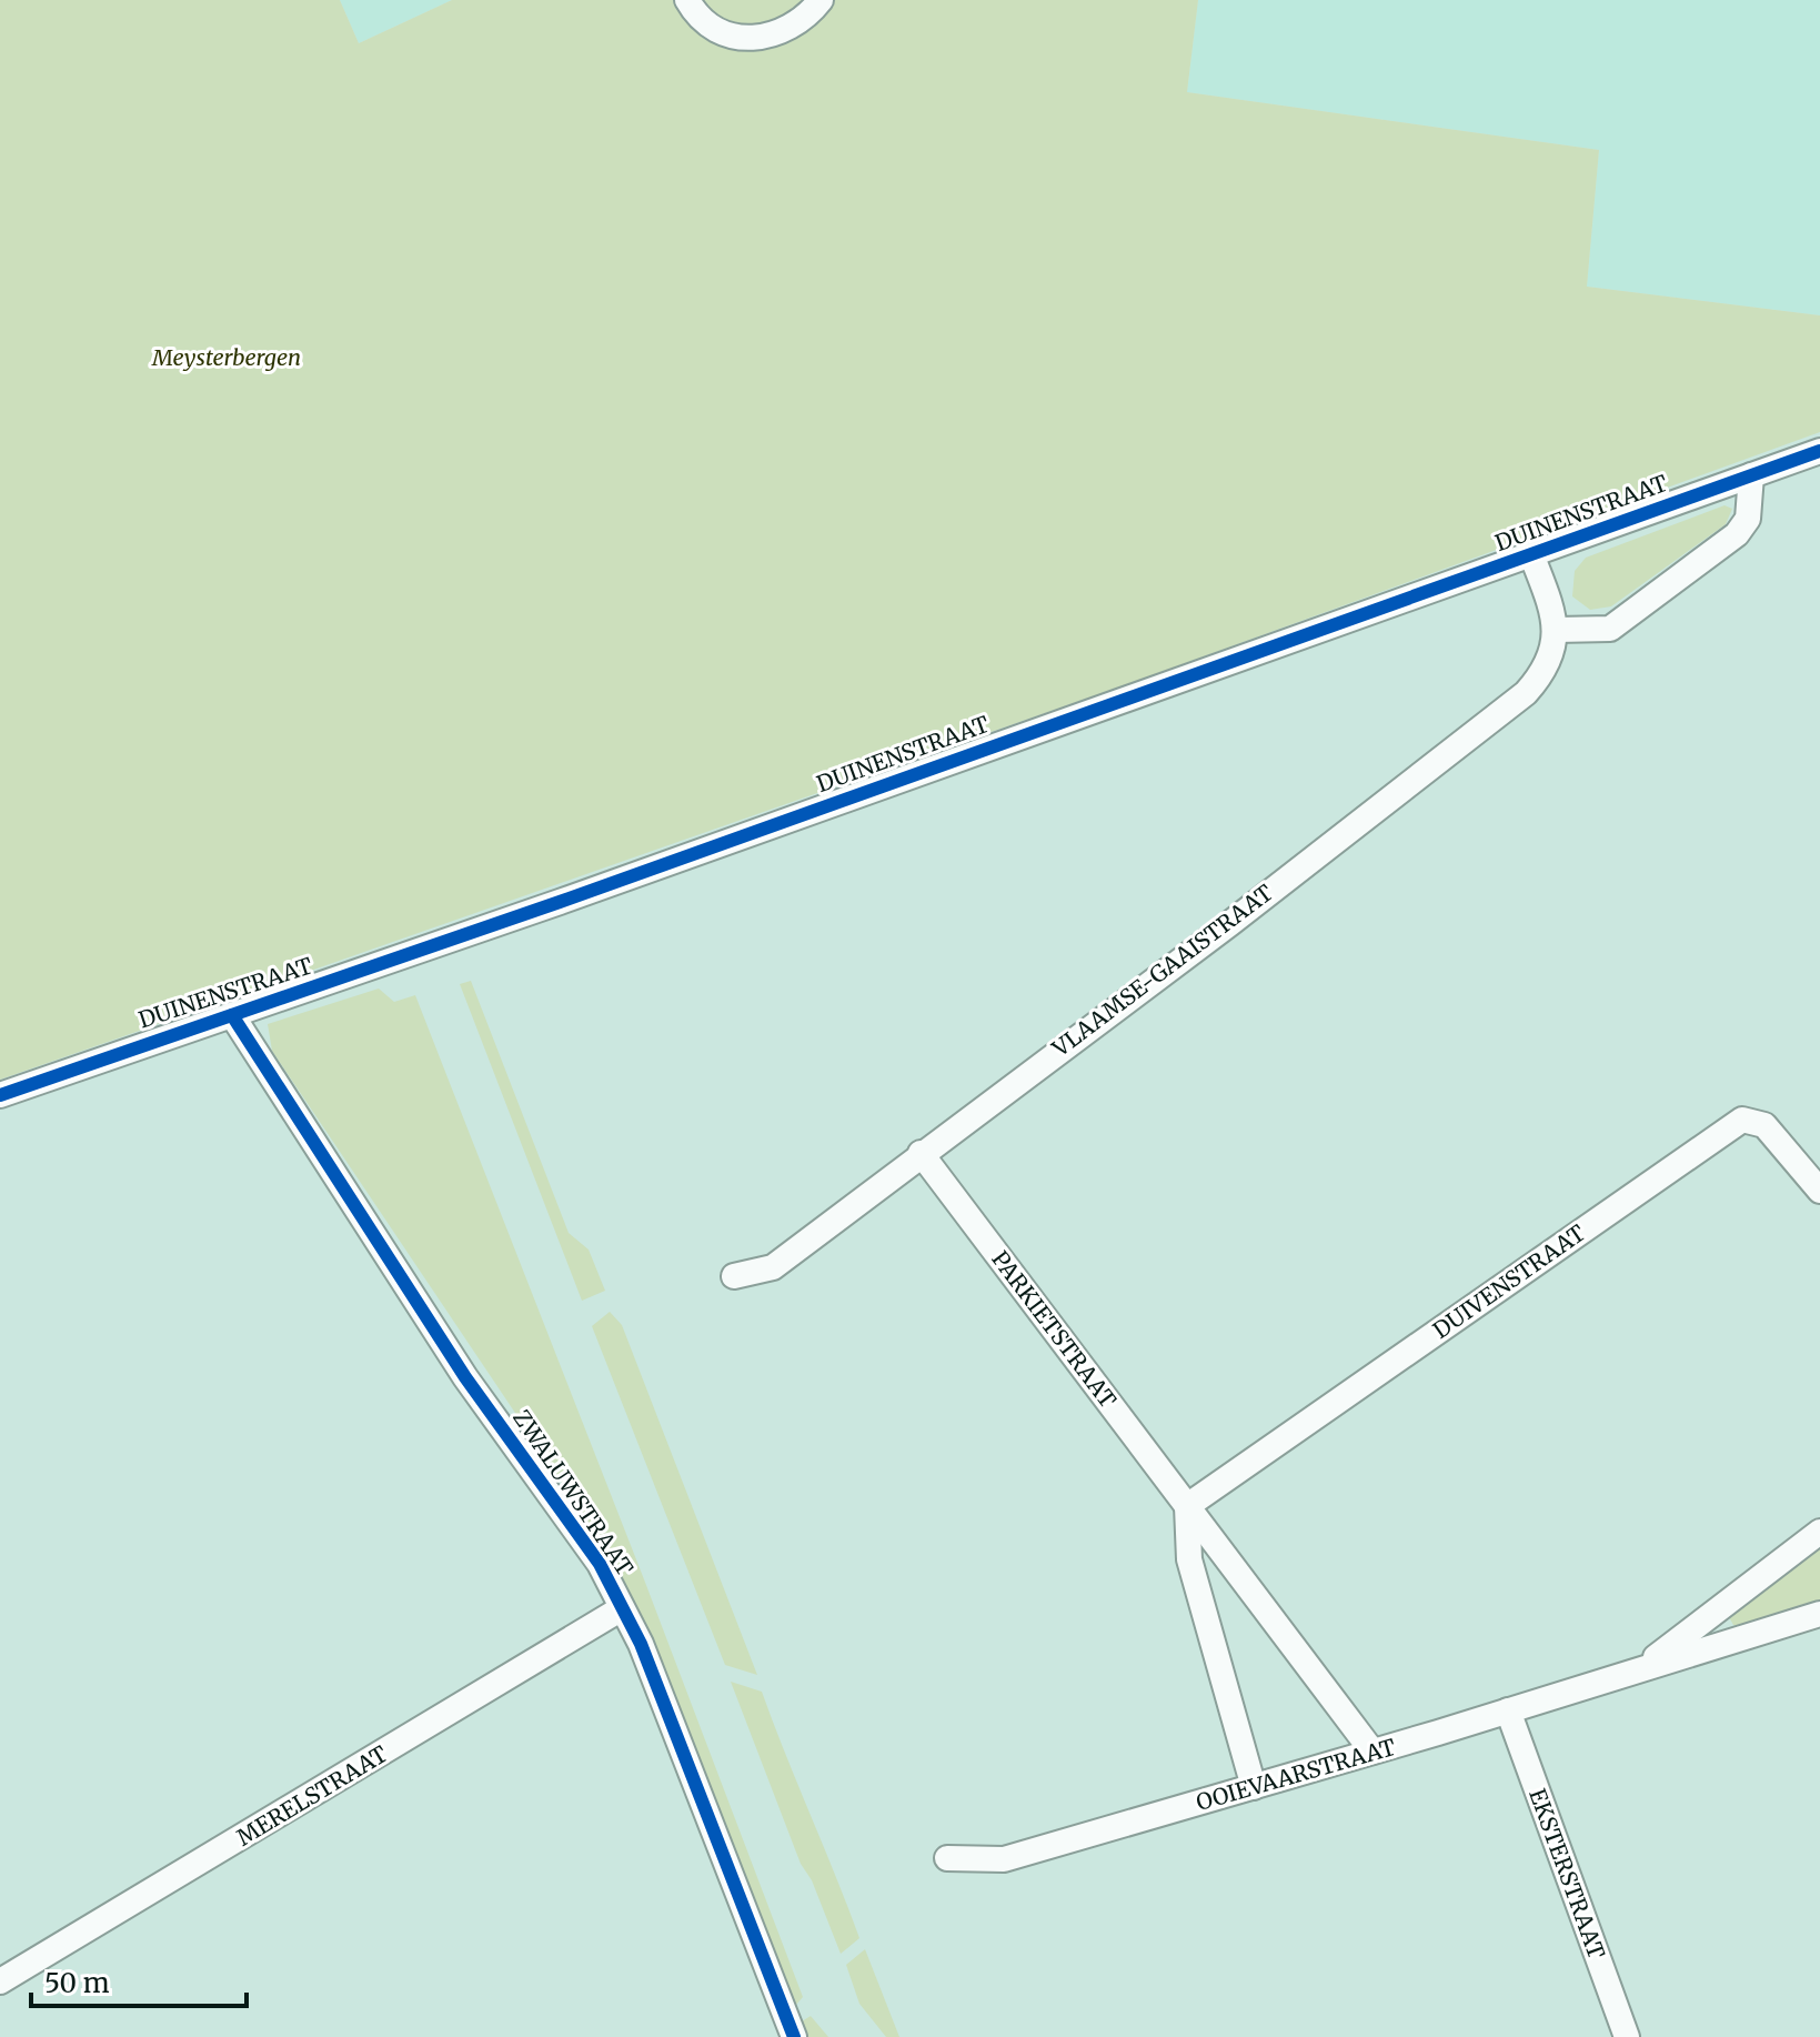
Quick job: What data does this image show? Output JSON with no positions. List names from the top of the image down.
{
  "streets": {
    "street": [
      "DUINENSTRAAT",
      "VLAAMSE-GAAISTRAAT",
      "DUIVENSTRAAT",
      "PARKIETSTRAAT",
      "ZWALUWSTRAAT",
      "OOIEVAARSTRAAT",
      "MERELSTRAAT",
      "EKSTERSTRAAT"
    ]
  },
  "crossings": [
    ["DUINENSTRAAT", "ZWALUWSTRAAT"],
    ["VLAAMSE-GAAISTRAAT", "PARKIETSTRAAT"],
    ["DUIVENSTRAAT", "PARKIETSTRAAT"],
    ["PARKIETSTRAAT", "OOIEVAARSTRAAT"],
    ["ZWALUWSTRAAT", "MERELSTRAAT"],
    ["OOIEVAARSTRAAT", "EKSTERSTRAAT"]
  ],
  "parks": ["Meysterbergen"],
  "scale_bar": "50 m"
}
